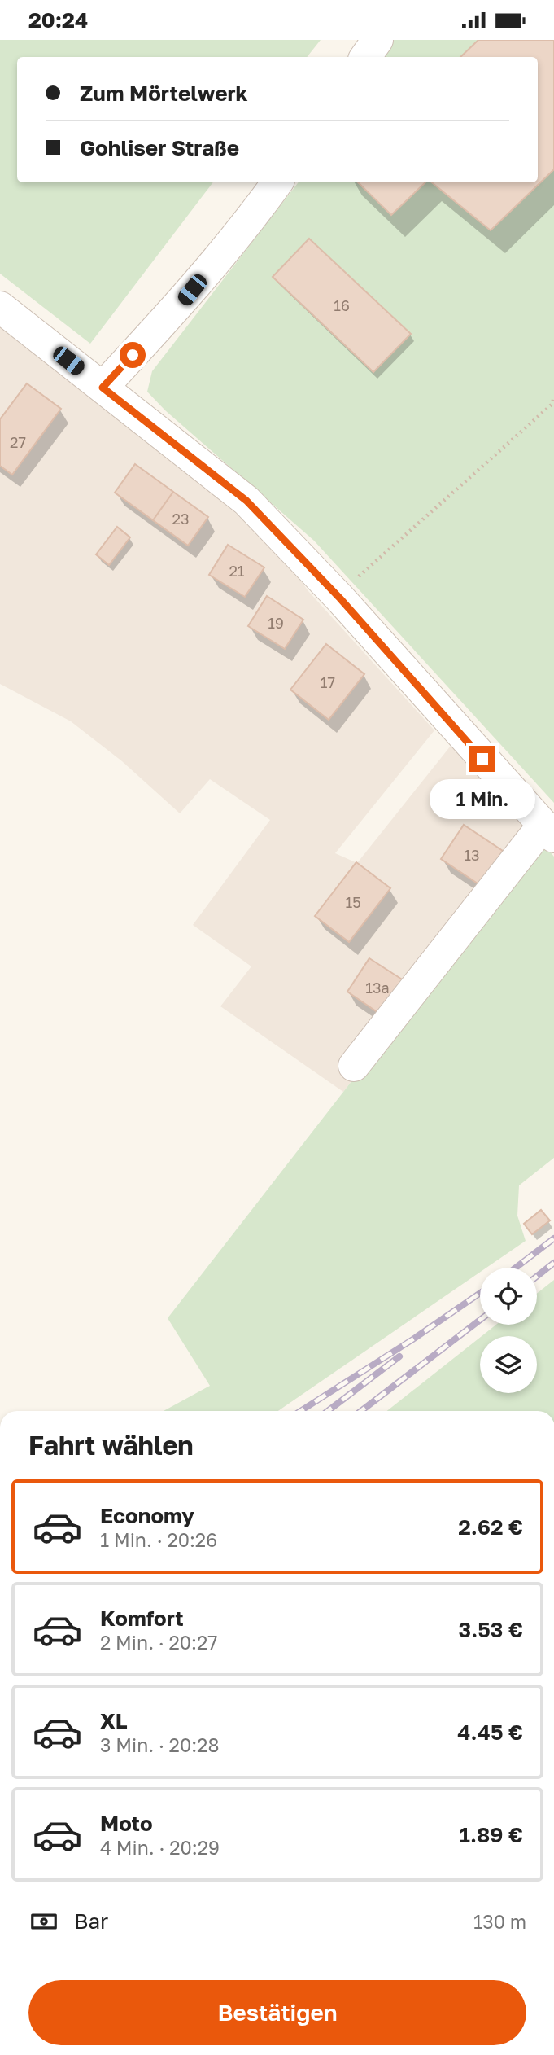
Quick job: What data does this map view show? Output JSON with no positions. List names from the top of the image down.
{
  "house_numbers": [
    "16",
    "27",
    "23",
    "21",
    "19",
    "17",
    "13",
    "15",
    "13a"
  ],
  "page": {
    "status": "20:24",
    "banner": ["Zum Mörtelwerk", "Gohliser Straße"],
    "bubble": "1 Min.",
    "heading": "Fahrt wählen",
    "list": [
      {
        "name": "Economy",
        "note": "1 Min. · 20:26",
        "value": "2.62 €"
      },
      {
        "name": "Komfort",
        "note": "2 Min. · 20:27",
        "value": "3.53 €"
      },
      {
        "name": "XL",
        "note": "3 Min. · 20:28",
        "value": "4.45 €"
      },
      {
        "name": "Moto",
        "note": "4 Min. · 20:29",
        "value": "1.89 €"
      }
    ],
    "pay": ["Bar", "130 m"],
    "buttons": "Bestätigen"
  }
}
